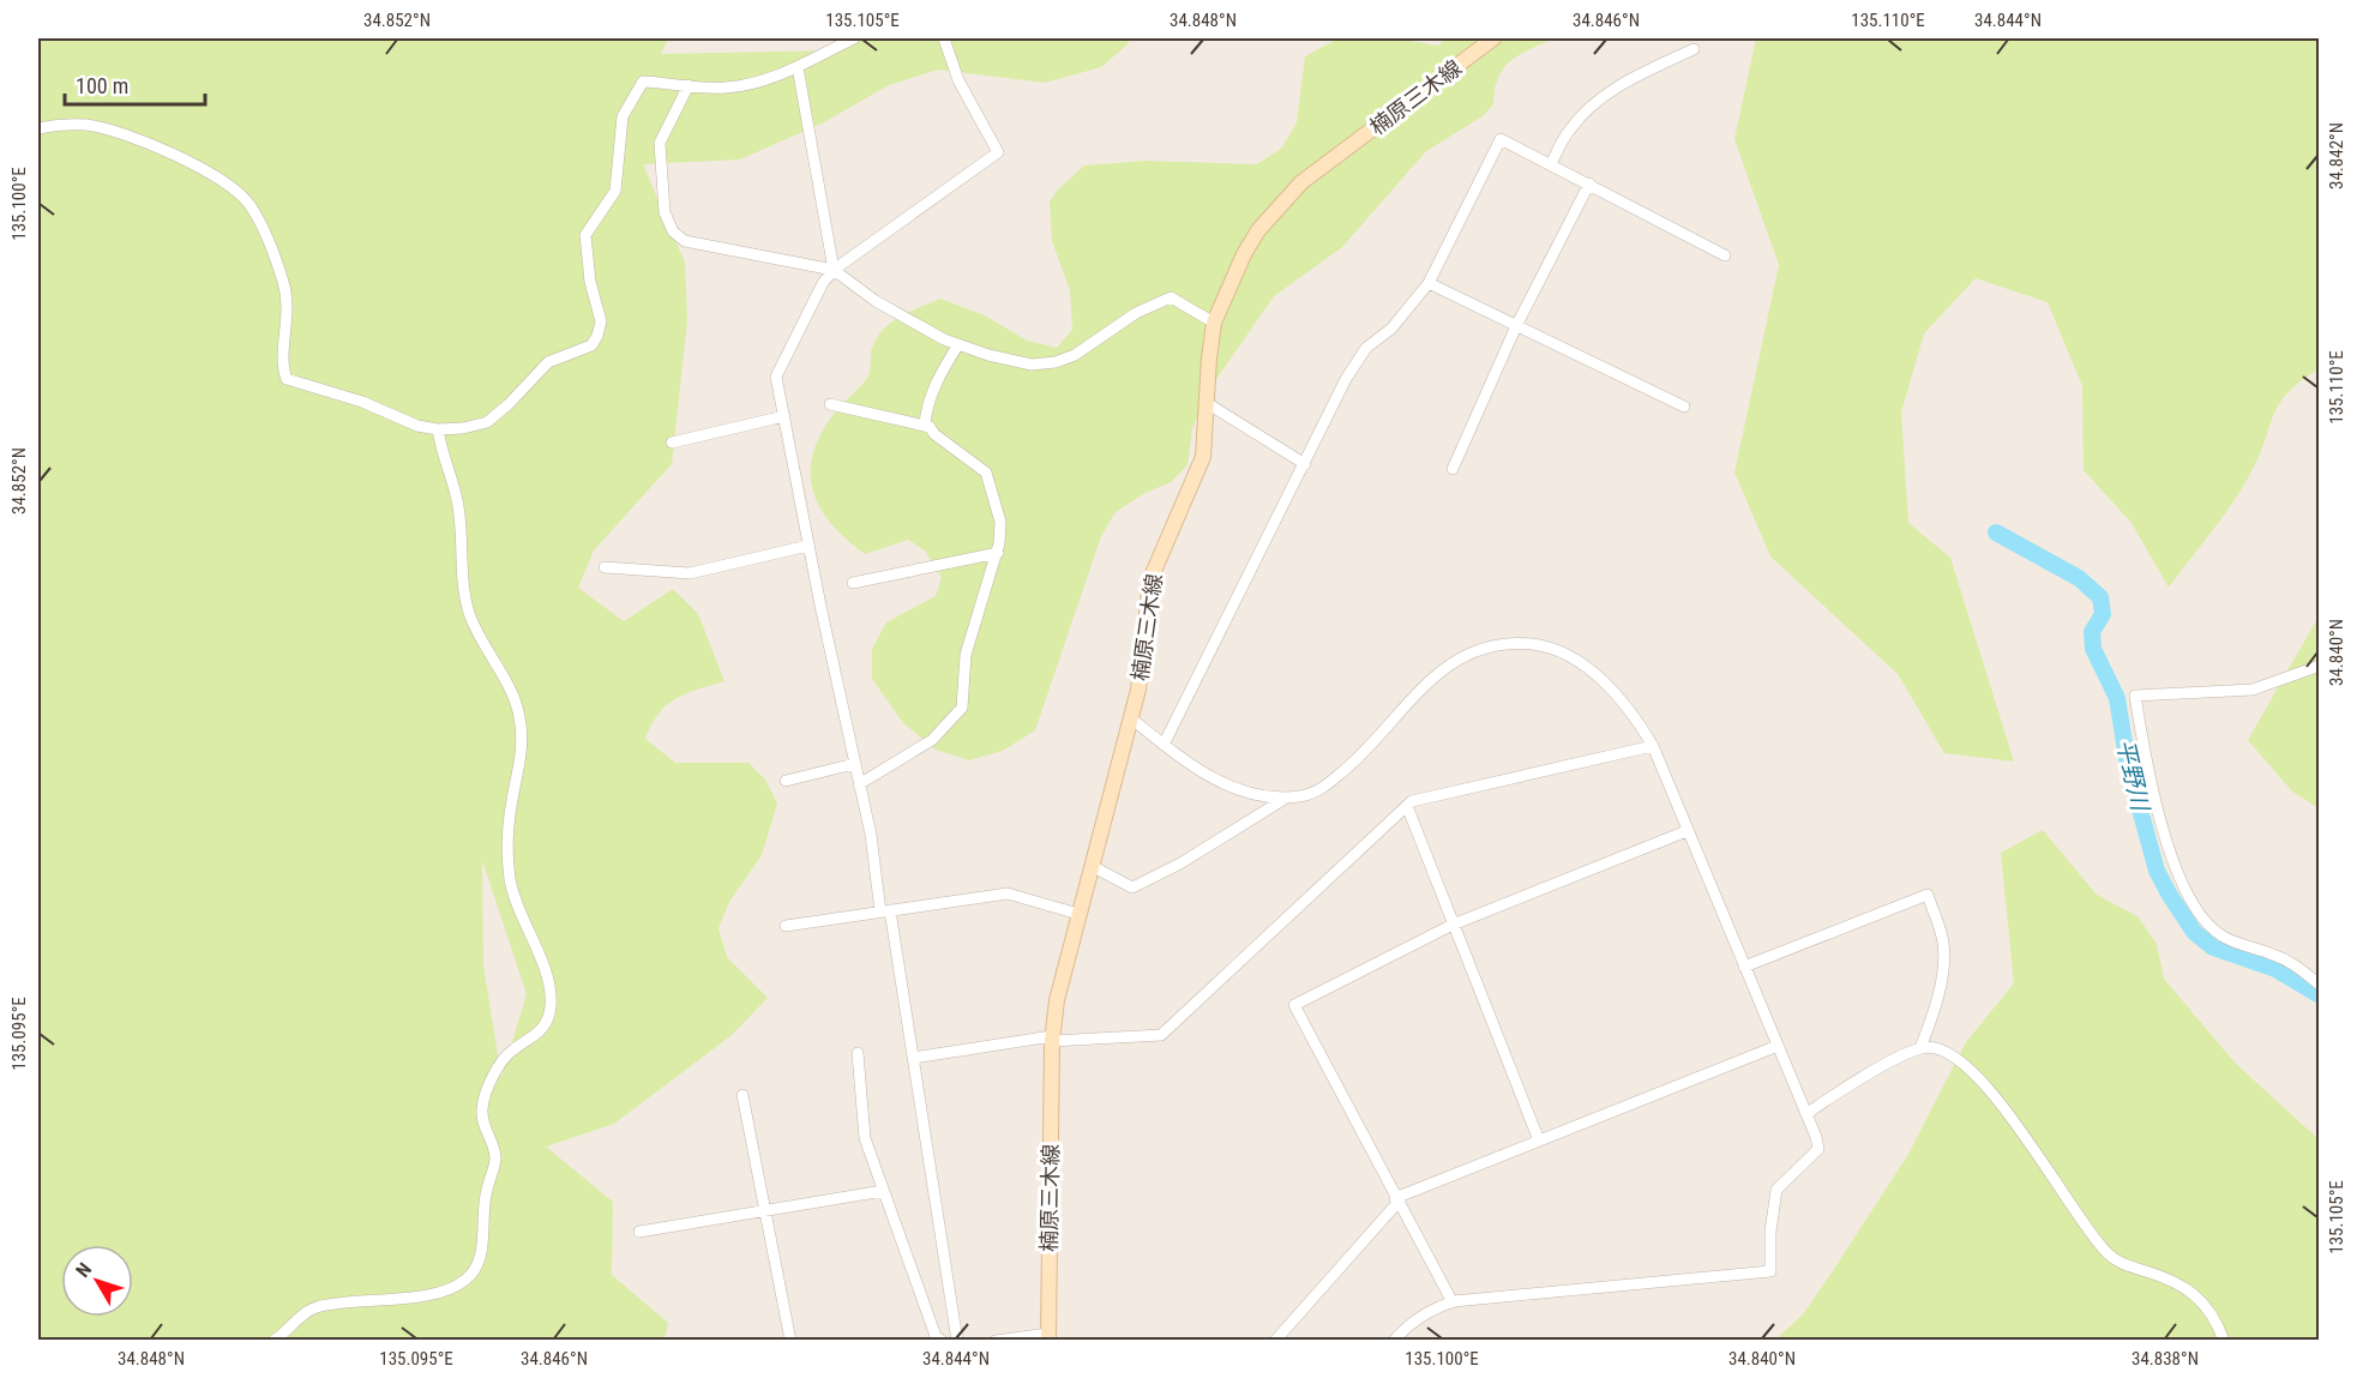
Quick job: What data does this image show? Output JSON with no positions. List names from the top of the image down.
{
  "streets": {
    "main road": ["楠原三木線"]
  },
  "water": ["平野川"],
  "scale_bar": "100 m",
  "north": "top left",
  "coordinates": [
    "34.852°N",
    "135.105°E",
    "34.848°N",
    "34.846°N",
    "135.110°E",
    "34.844°N",
    "34.842°N",
    "135.100°E",
    "34.840°N",
    "135.095°E",
    "34.838°N"
  ]
}
